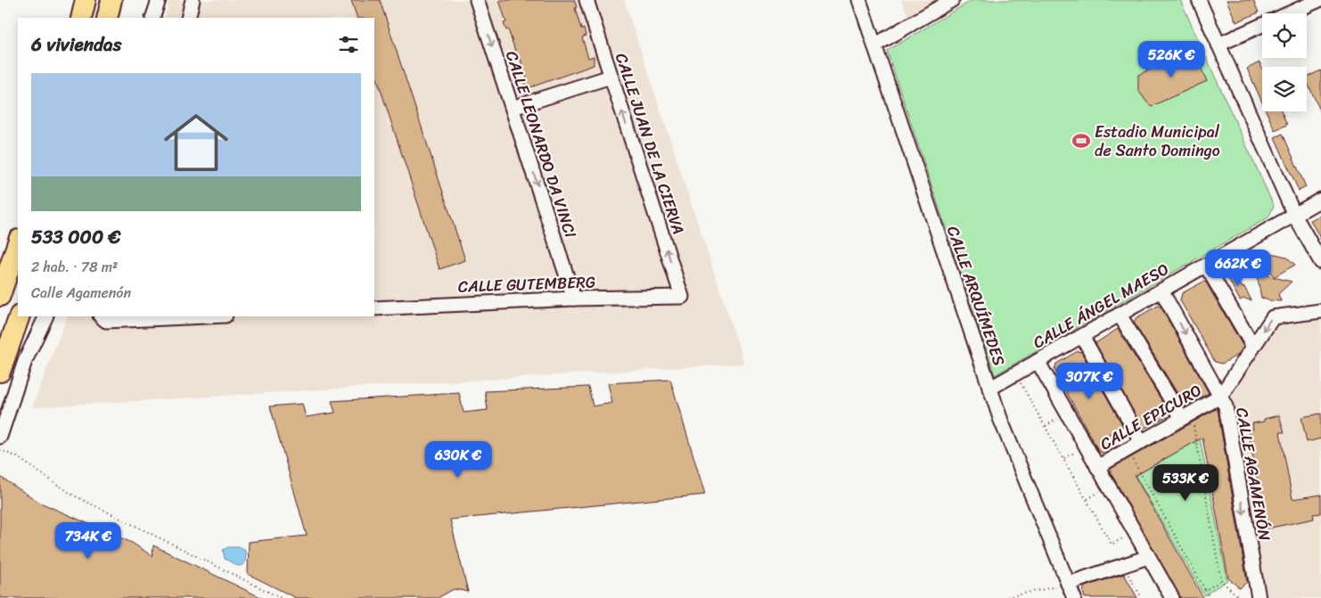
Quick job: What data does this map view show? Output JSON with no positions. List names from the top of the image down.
{
  "streets": {
    "street": [
      "CALLE JUAN DE LA CIERVA",
      "CALLE LEONARDO DA VINCI",
      "CALLE GUTEMBERG",
      "CALLE ARQUÍMEDES",
      "CALLE ÁNGEL MAESO",
      "CALLE EPICURO",
      "CALLE AGAMENÓN"
    ]
  },
  "crossings": [
    ["CALLE JUAN DE LA CIERVA", "CALLE GUTEMBERG"],
    ["CALLE LEONARDO DA VINCI", "CALLE GUTEMBERG"],
    ["CALLE ARQUÍMEDES", "CALLE ÁNGEL MAESO"],
    ["CALLE ÁNGEL MAESO", "CALLE AGAMENÓN"],
    ["CALLE EPICURO", "CALLE AGAMENÓN"]
  ],
  "one_way": ["CALLE JUAN DE LA CIERVA", "CALLE LEONARDO DA VINCI"],
  "places": {
    "sports": ["Estadio Municipal de Santo Domingo"]
  },
  "page": {
    "heading": "6 viviendas",
    "price": [
      "526K €",
      "662K €",
      "307K €",
      "630K €",
      "533K €",
      "734K €"
    ],
    "list": [
      {
        "name": "533 000 €",
        "note": "2 hab. · 78 m² · Calle Agamenón"
      }
    ]
  }
}
